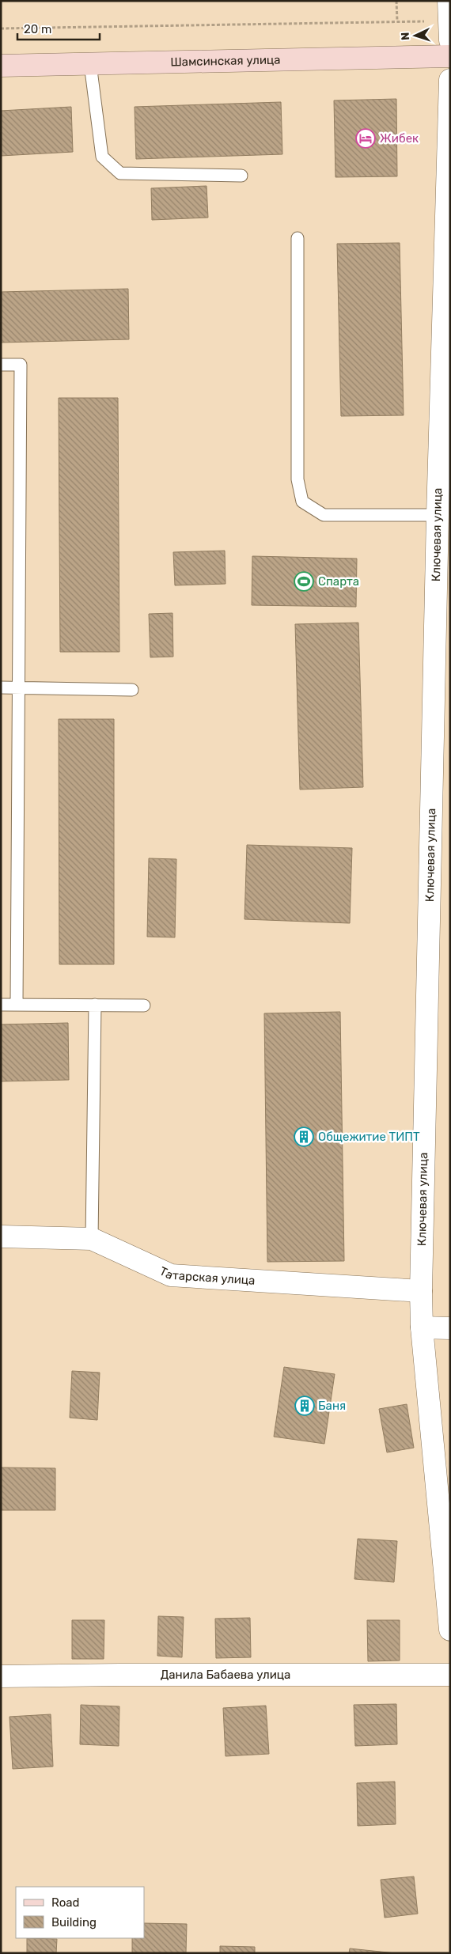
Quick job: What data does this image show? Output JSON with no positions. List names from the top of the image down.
{
  "streets": {
    "main road": ["Шамсинская улица"],
    "street": ["Ключевая улица", "Татарская улица", "Данила Бабаева улица"]
  },
  "crossings": [
    ["Ключевая улица", "Татарская улица"]
  ],
  "places": {
    "hotel": ["Жибек"],
    "sports": ["Спарта"],
    "building": ["Общежитие ТИПТ", "Баня"]
  },
  "legend": ["Road", "Building"],
  "scale_bar": "20 m",
  "north": "left"
}
